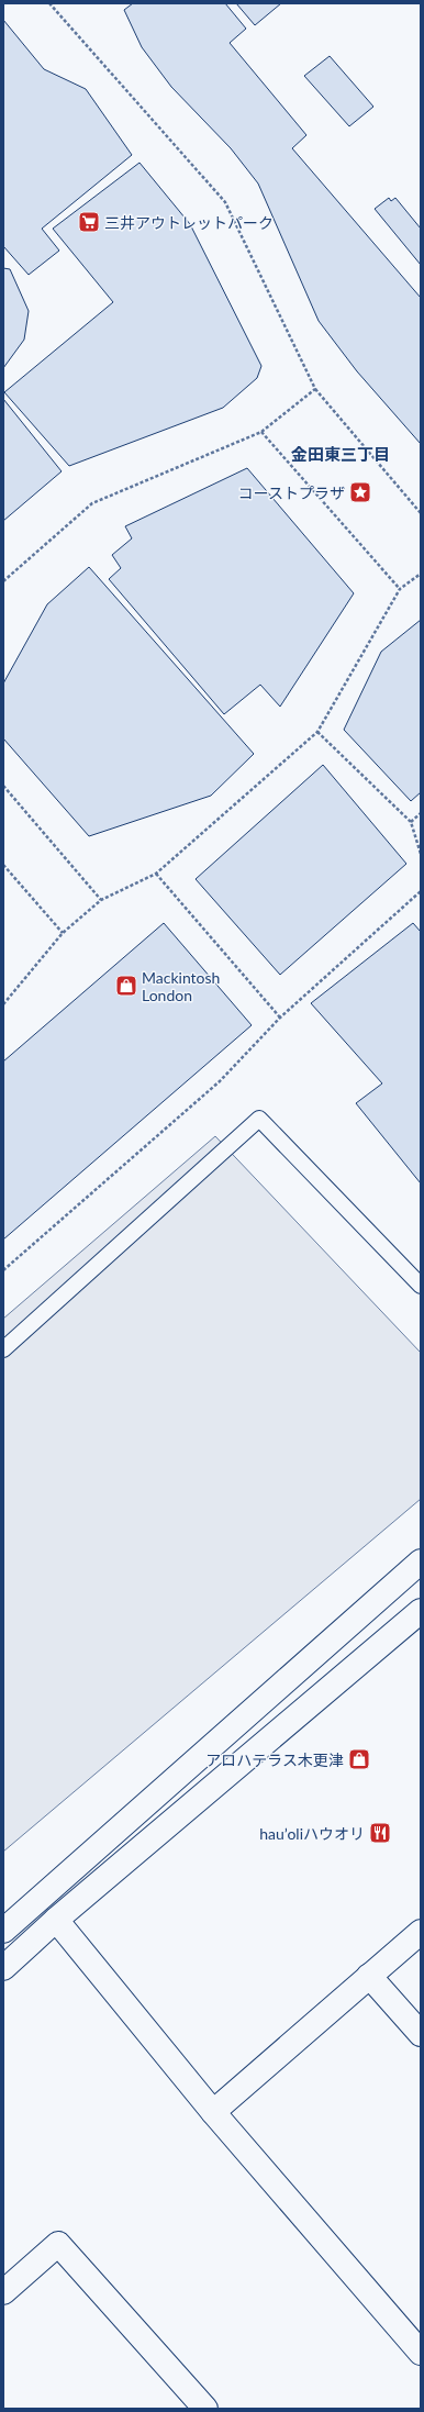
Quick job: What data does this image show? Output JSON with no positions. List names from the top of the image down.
{
  "districts": ["金田東三丁目"],
  "places": {
    "supermarket": ["三井アウトレットパーク"],
    "place": ["コーストプラザ"],
    "shop": ["Mackintosh London", "アロハテラス木更津"],
    "restaurant": ["hau’oliハウオリ"]
  }
}
